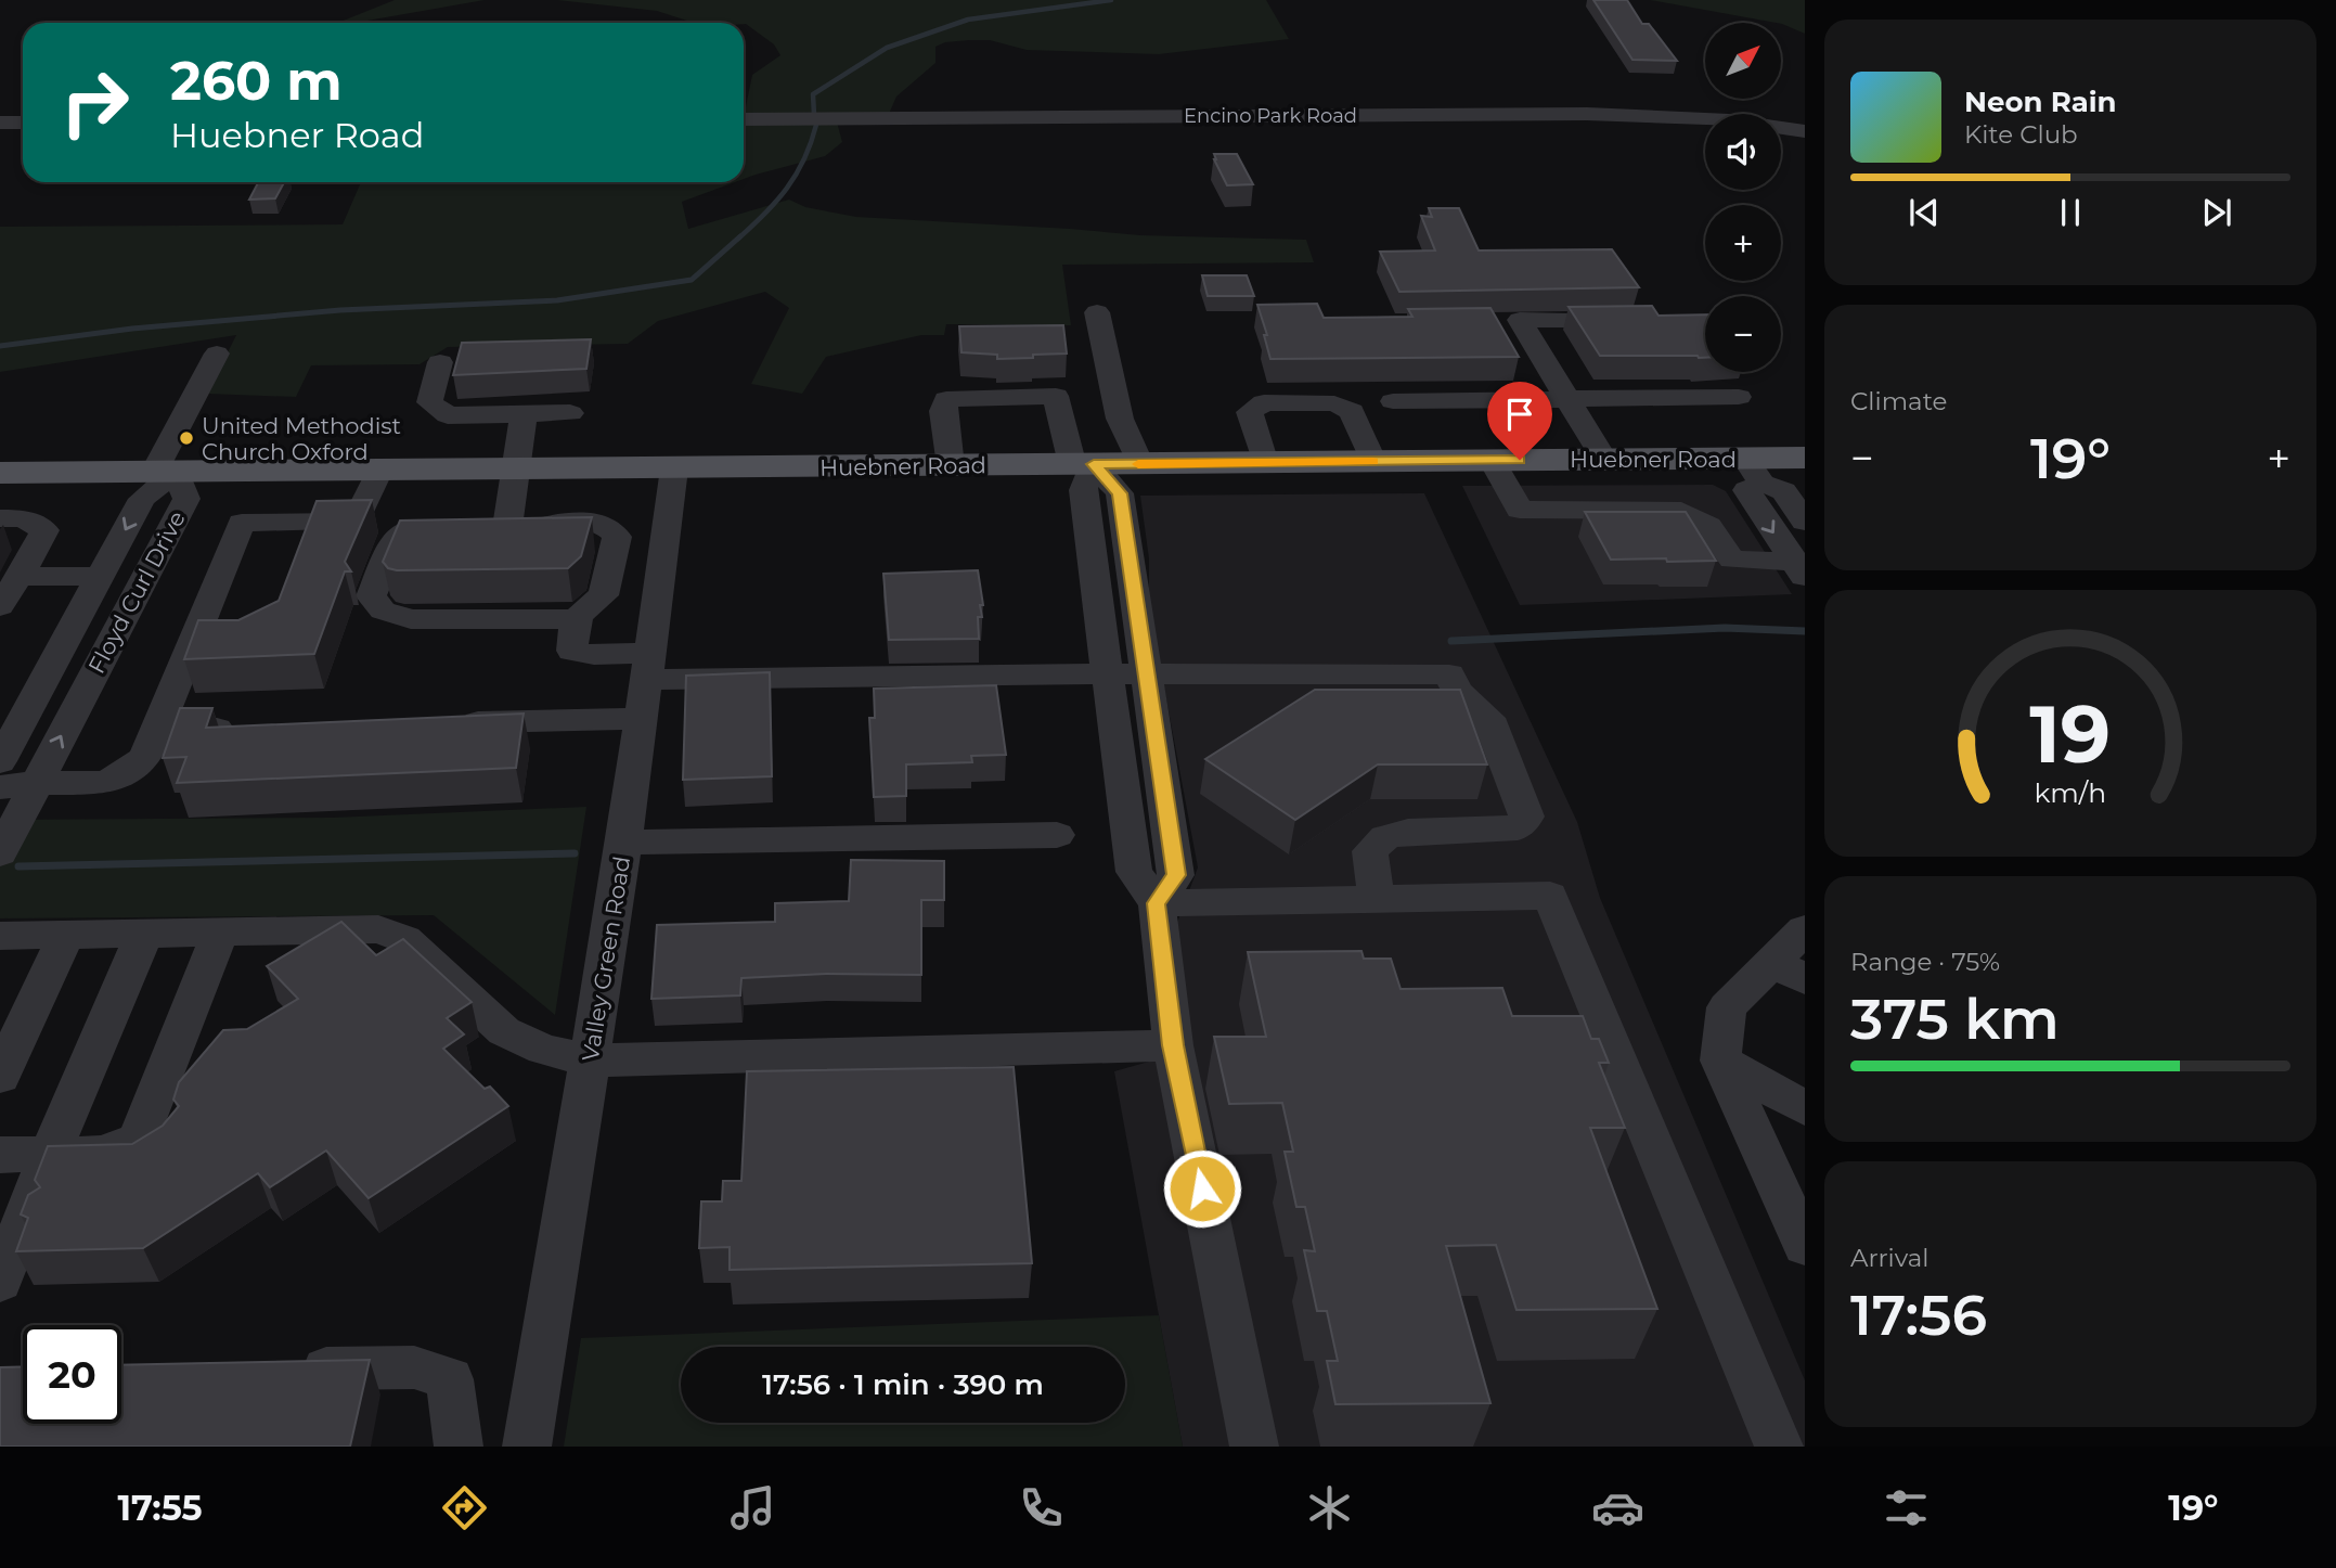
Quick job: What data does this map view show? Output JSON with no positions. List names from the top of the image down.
{
  "streets": {
    "main road": ["Huebner Road"],
    "street": ["Encino Park Road", "Floyd Curl Drive", "Valley Green Road"]
  },
  "crossings": [
    ["Huebner Road", "Floyd Curl Drive"],
    ["Huebner Road", "Valley Green Road"]
  ],
  "places": ["United Methodist Church Oxford"],
  "north": "top right",
  "page": {
    "map_buttons": ["+", "−"],
    "turn": ["260 m", "Huebner Road"],
    "song": ["Neon Rain", "Kite Club"],
    "tile": [
      "Climate",
      ["Range · 75%", "375 km"],
      ["Arrival", "17:56"]
    ],
    "heat": ["−", "19°", "+"],
    "limit": "20",
    "trip": "17:56 · 1 min · 390 m",
    "tabs": ["17:55", "19°"],
    "gauge": ["19", "km/h"]
  }
}
